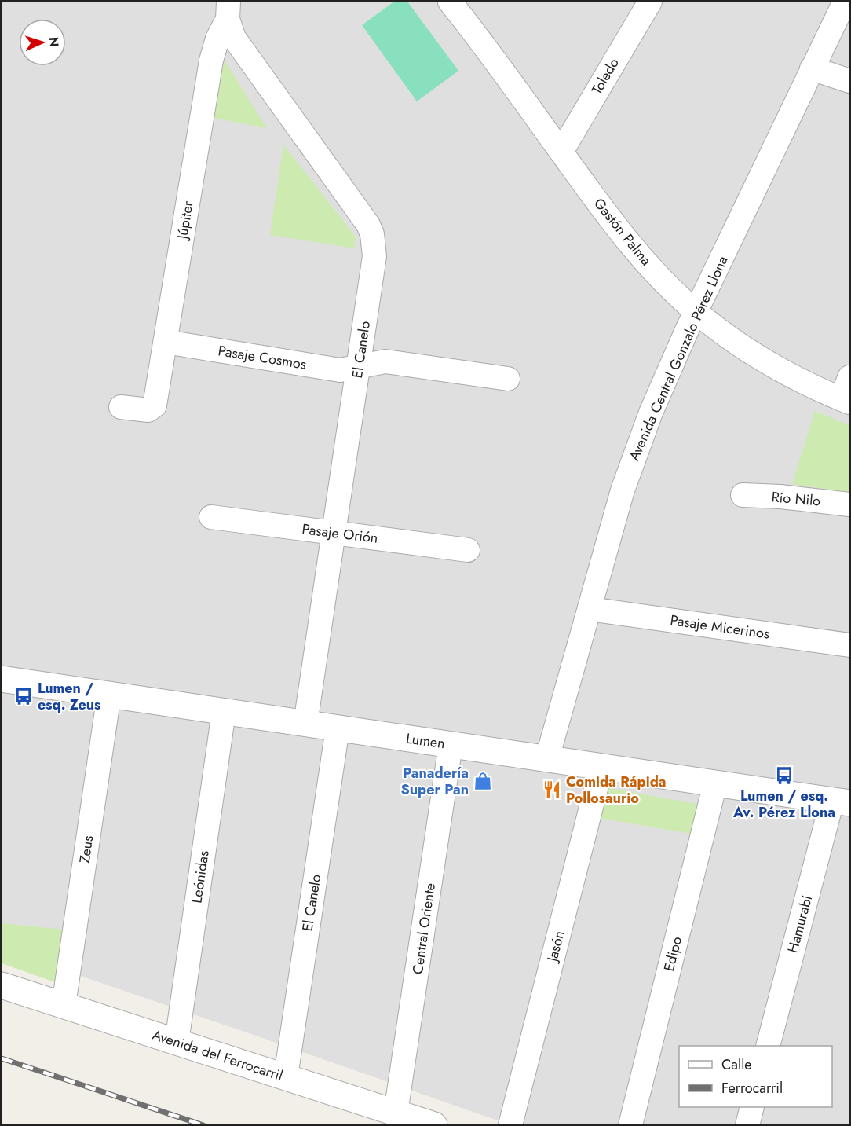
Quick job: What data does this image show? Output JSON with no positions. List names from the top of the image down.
{
  "streets": {
    "street": [
      "Toledo",
      "Júpiter",
      "Gastón Palma",
      "El Canelo",
      "Pasaje Cosmos",
      "Avenida Central Gonzalo Pérez Llona",
      "Río Nilo",
      "Pasaje Orión",
      "Pasaje Micerinos",
      "Lumen",
      "Zeus",
      "Leónidas",
      "Hamurabi",
      "Central Oriente",
      "Jasón",
      "Edipo",
      "Avenida del Ferrocarril"
    ]
  },
  "crossings": [
    ["Toledo", "Gastón Palma"],
    ["Júpiter", "El Canelo"],
    ["Júpiter", "Pasaje Cosmos"],
    ["Gastón Palma", "Avenida Central Gonzalo Pérez Llona"],
    ["El Canelo", "Pasaje Cosmos"],
    ["El Canelo", "Pasaje Orión"],
    ["El Canelo", "Lumen"],
    ["El Canelo", "Avenida del Ferrocarril"],
    ["Avenida Central Gonzalo Pérez Llona", "Pasaje Micerinos"],
    ["Avenida Central Gonzalo Pérez Llona", "Lumen"],
    ["Lumen", "Zeus"],
    ["Lumen", "Leónidas"],
    ["Lumen", "Hamurabi"],
    ["Lumen", "Central Oriente"],
    ["Lumen", "Jasón"],
    ["Lumen", "Edipo"],
    ["Zeus", "Avenida del Ferrocarril"],
    ["Leónidas", "Avenida del Ferrocarril"],
    ["Central Oriente", "Avenida del Ferrocarril"]
  ],
  "places": {
    "bus stop": ["Lumen / esq. Zeus", "Lumen / esq. Av. Pérez Llona"],
    "shop": ["Panadería Super Pan"],
    "restaurant": ["Comida Rápida Pollosaurio"]
  },
  "legend": ["Calle", "Ferrocarril"],
  "north": "right"
}
